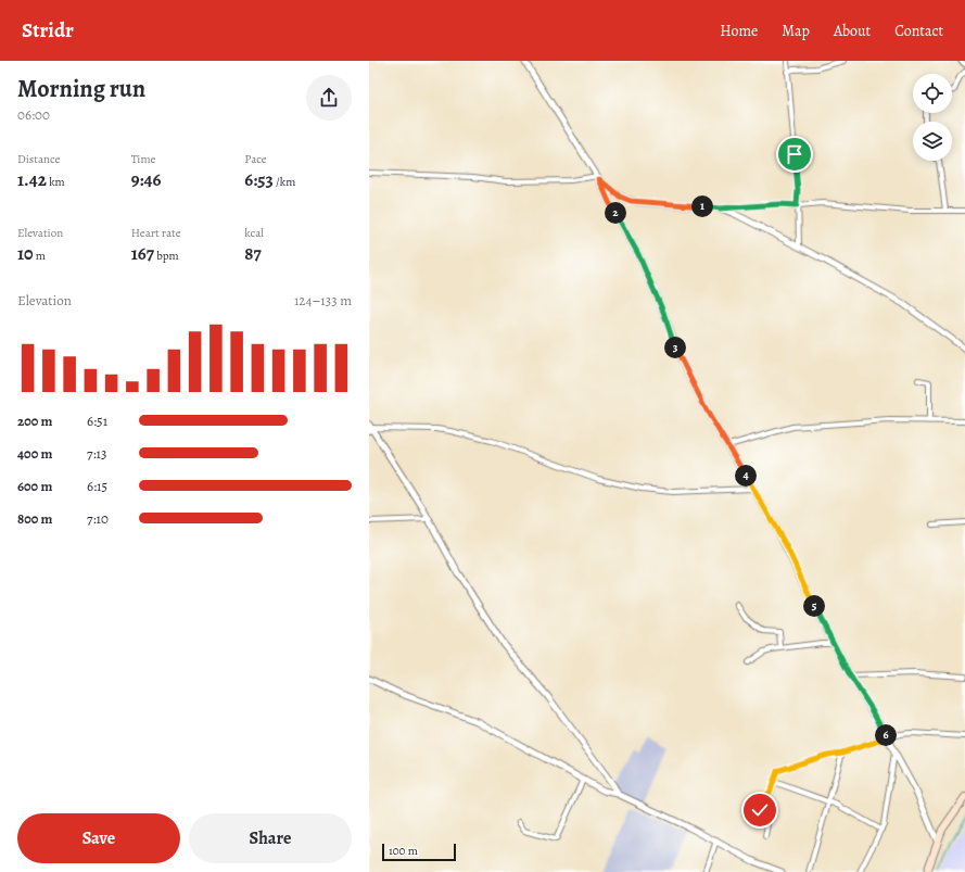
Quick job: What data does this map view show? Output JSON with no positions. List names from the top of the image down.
{
  "scale_bar": "100 m",
  "page": {
    "header": "Stridr",
    "nav": [
      "Home",
      "Map",
      "About",
      "Contact"
    ],
    "heading": ["Morning run", "06:00"],
    "stats": [
      ["Distance", "1.42 km"],
      ["Time", "9:46"],
      ["Pace", "6:53 /km"],
      ["Elevation", "10 m"],
      ["Heart rate", "167 bpm"],
      ["kcal", "87"]
    ],
    "pins": [
      "1",
      "2",
      "3",
      "4",
      "5",
      "6"
    ],
    "chart": ["Elevation", "124–133 m"],
    "list": [
      {
        "name": "200 m",
        "note": "6:51"
      },
      {
        "name": "400 m",
        "note": "7:13"
      },
      {
        "name": "600 m",
        "note": "6:15"
      },
      {
        "name": "800 m",
        "note": "7:10"
      }
    ],
    "buttons": ["Save", "Share"],
    "scale": "100 m"
  }
}
